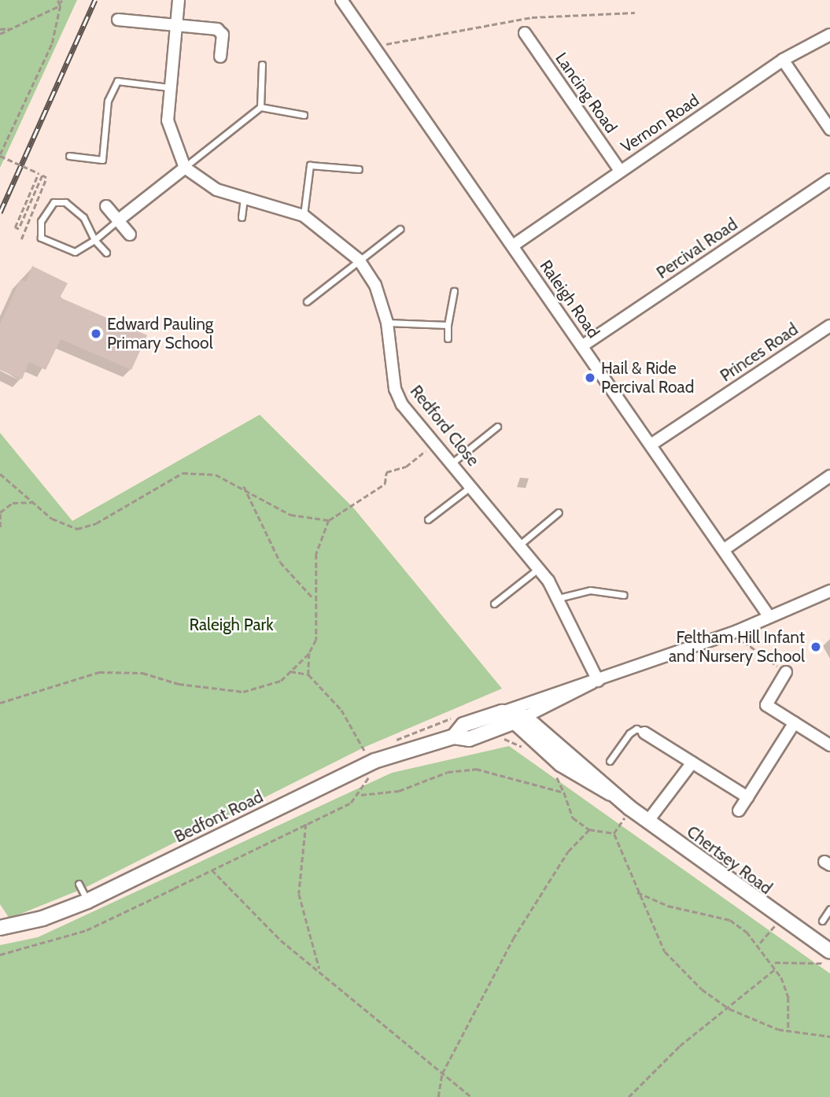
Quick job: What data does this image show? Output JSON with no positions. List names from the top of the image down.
{
  "streets": {
    "street": [
      "Lancing Road",
      "Vernon Road",
      "Percival Road",
      "Raleigh Road",
      "Princes Road",
      "Redford Close",
      "Bedfont Road",
      "Chertsey Road"
    ]
  },
  "crossings": [
    ["Lancing Road", "Vernon Road"],
    ["Vernon Road", "Raleigh Road"],
    ["Percival Road", "Raleigh Road"],
    ["Raleigh Road", "Princes Road"],
    ["Raleigh Road", "Bedfont Road"],
    ["Redford Close", "Bedfont Road"],
    ["Bedfont Road", "Chertsey Road"]
  ],
  "parks": ["Raleigh Park"],
  "places": ["Edward Pauling Primary School", "Hail & Ride Percival Road", "Feltham Hill Infant and Nursery School"]
}
